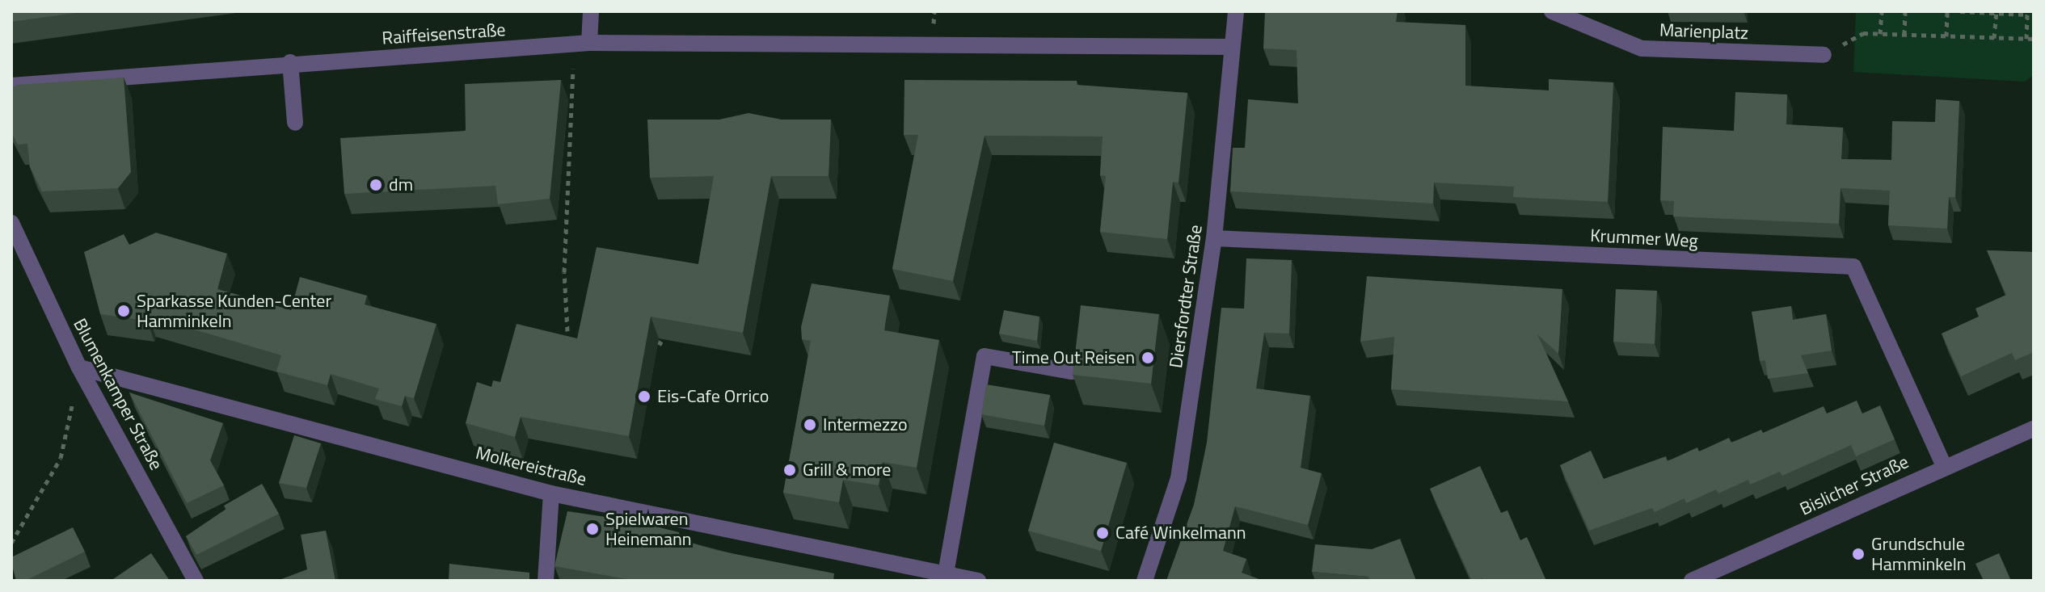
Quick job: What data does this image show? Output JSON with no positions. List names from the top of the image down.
{
  "streets": {
    "street": [
      "Marienplatz",
      "Raiffeisenstraße",
      "Krummer Weg",
      "Diersfordter Straße",
      "Blumenkamper Straße",
      "Molkereistraße",
      "Bislicher Straße"
    ]
  },
  "crossings": [
    ["Raiffeisenstraße", "Diersfordter Straße"],
    ["Krummer Weg", "Diersfordter Straße"],
    ["Krummer Weg", "Bislicher Straße"],
    ["Blumenkamper Straße", "Molkereistraße"]
  ],
  "places": [
    "dm",
    "Sparkasse Kunden-Center Hamminkeln",
    "Time Out Reisen",
    "Eis-Cafe Orrico",
    "Intermezzo",
    "Grill & more",
    "Spielwaren Heinemann",
    "Café Winkelmann",
    "Grundschule Hamminkeln"
  ]
}
